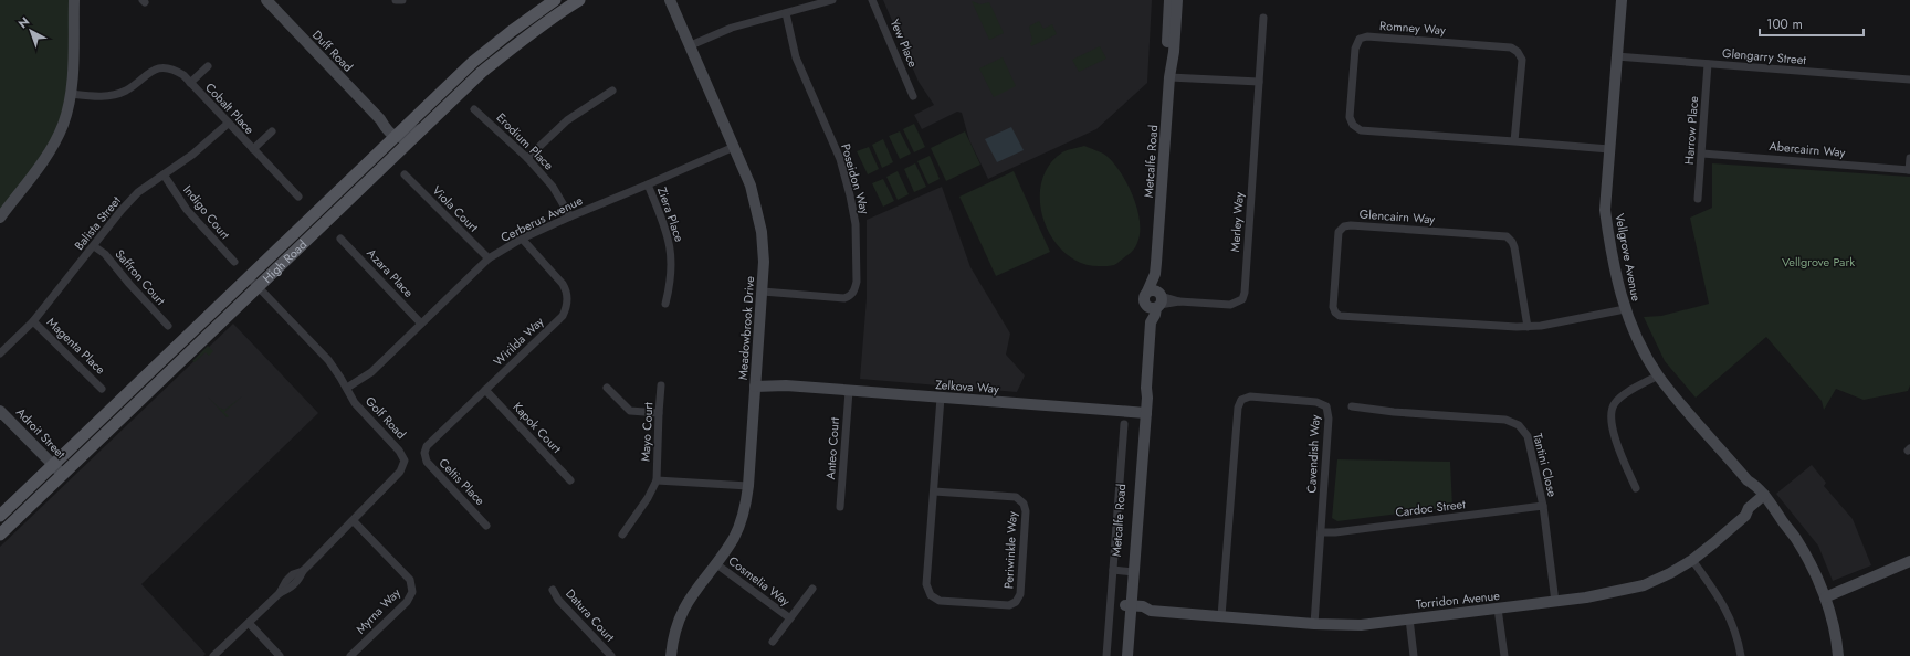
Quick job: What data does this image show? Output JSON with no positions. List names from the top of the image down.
{
  "streets": {
    "main road": ["High Road"],
    "street": [
      "Romney Way",
      "Yew Place",
      "Duff Road",
      "Glengarry Street",
      "Cobalt Place",
      "Harrow Place",
      "Erodium Place",
      "Abercairn Way",
      "Metcalfe Road",
      "Poseidon Way",
      "Viola Court",
      "Indigo Court",
      "Ziera Place",
      "Glencairn Way",
      "Cerberus Avenue",
      "Merley Way",
      "Balista Street",
      "Vellgrove Avenue",
      "Azara Place",
      "Saffron Court",
      "Meadowbrook Drive",
      "Wirilda Way",
      "Magenta Place",
      "Zelkova Way",
      "Golf Road",
      "Kapok Court",
      "Mayo Court",
      "Adroit Street",
      "Anteo Court",
      "Cavendish Way",
      "Tantini Close",
      "Celtis Place",
      "Cardoc Street",
      "Periwinkle Way",
      "Cosmelia Way",
      "Torridon Avenue",
      "Myrna Way",
      "Datura Court"
    ]
  },
  "crossings": [
    ["Romney Way", "Vellgrove Avenue"],
    ["Duff Road", "High Road"],
    ["Glengarry Street", "Harrow Place"],
    ["Glengarry Street", "Vellgrove Avenue"],
    ["Cobalt Place", "Balista Street"],
    ["Harrow Place", "Abercairn Way"],
    ["Erodium Place", "Cerberus Avenue"],
    ["Metcalfe Road", "Merley Way"],
    ["Metcalfe Road", "Zelkova Way"],
    ["Metcalfe Road", "Torridon Avenue"],
    ["Poseidon Way", "Meadowbrook Drive"],
    ["Viola Court", "Cerberus Avenue"],
    ["Indigo Court", "Balista Street"],
    ["Ziera Place", "Cerberus Avenue"],
    ["Glencairn Way", "Vellgrove Avenue"],
    ["Cerberus Avenue", "Azara Place"],
    ["Cerberus Avenue", "Meadowbrook Drive"],
    ["Cerberus Avenue", "Wirilda Way"],
    ["Cerberus Avenue", "Golf Road"],
    ["Balista Street", "Saffron Court"],
    ["Balista Street", "Magenta Place"],
    ["Vellgrove Avenue", "Torridon Avenue"],
    ["High Road", "Golf Road"],
    ["High Road", "Adroit Street"],
    ["Meadowbrook Drive", "Zelkova Way"],
    ["Meadowbrook Drive", "Cosmelia Way"],
    ["Wirilda Way", "Kapok Court"],
    ["Wirilda Way", "Celtis Place"],
    ["Zelkova Way", "Anteo Court"],
    ["Zelkova Way", "Periwinkle Way"],
    ["Golf Road", "Myrna Way"],
    ["Cavendish Way", "Cardoc Street"],
    ["Cavendish Way", "Torridon Avenue"],
    ["Tantini Close", "Cardoc Street"],
    ["Tantini Close", "Torridon Avenue"]
  ],
  "parks": ["Vellgrove Park"],
  "scale_bar": "100 m",
  "north": "top left"
}
